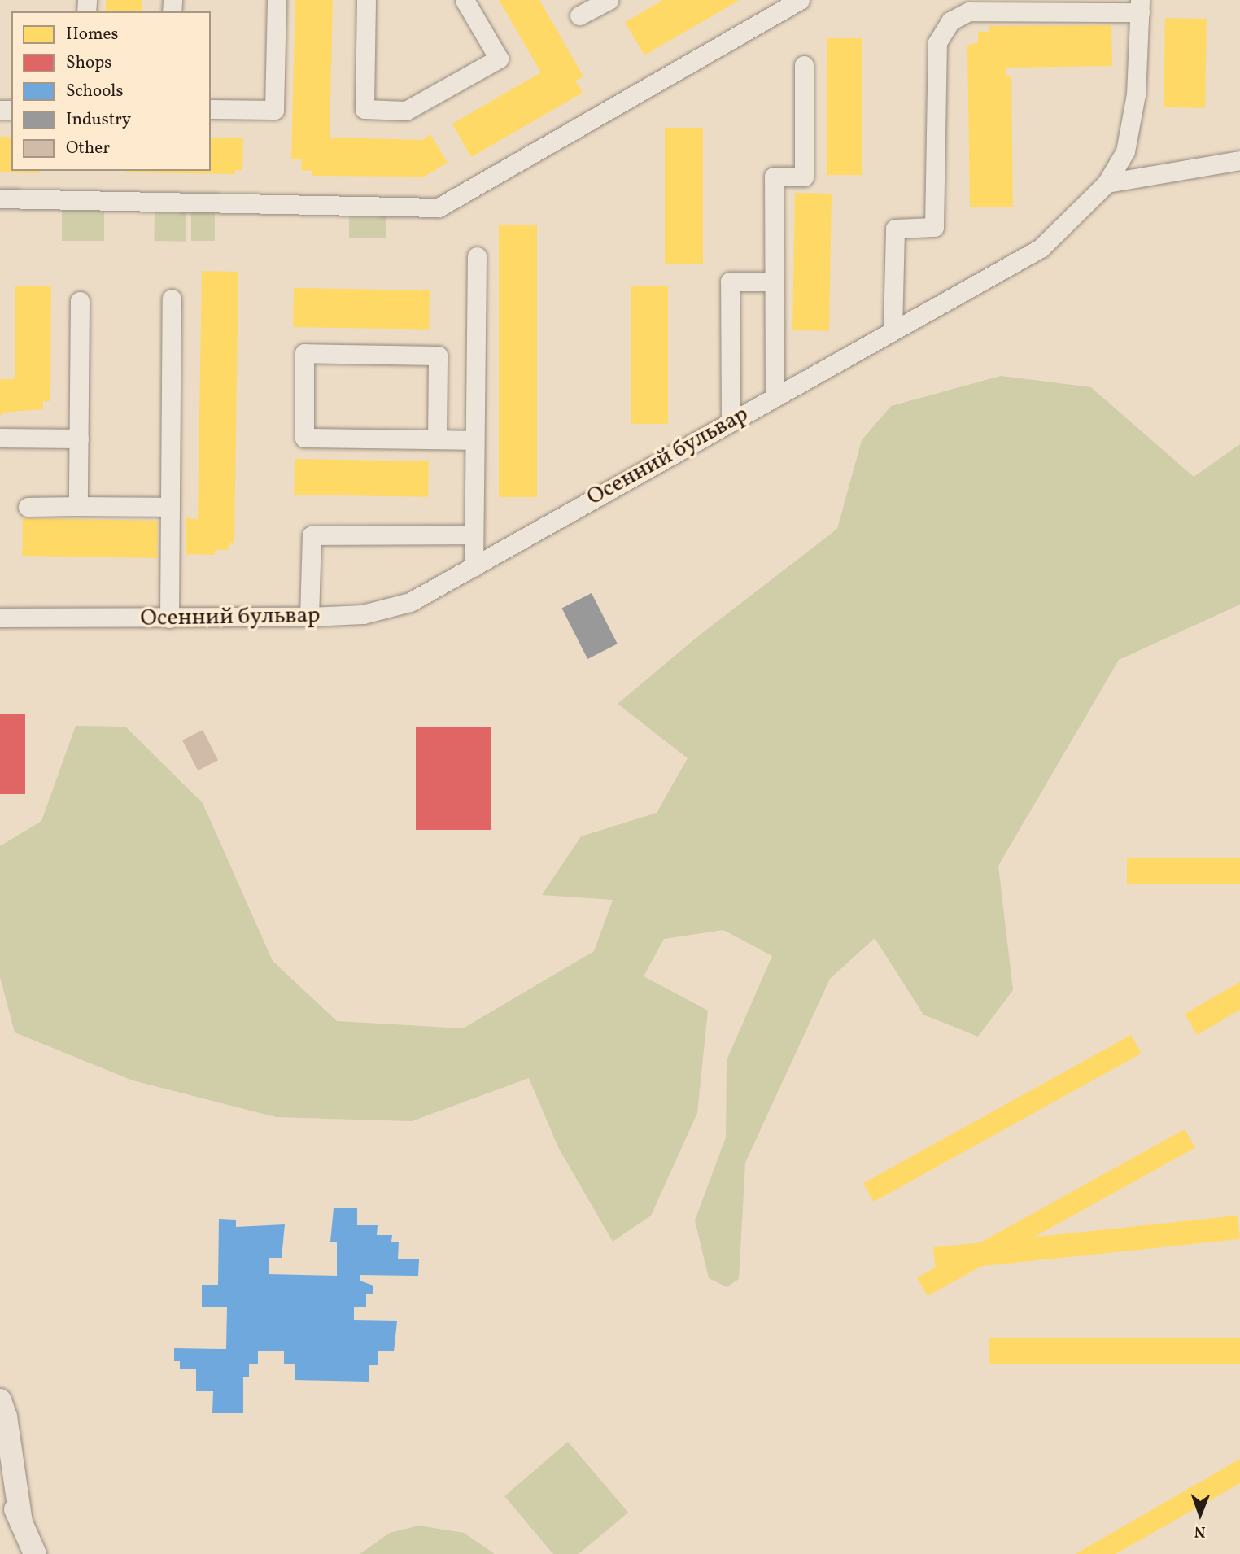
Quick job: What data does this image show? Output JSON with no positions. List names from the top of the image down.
{
  "streets": {
    "street": ["Осенний бульвар"]
  },
  "legend": [
    "Homes",
    "Shops",
    "Schools",
    "Industry",
    "Other"
  ],
  "north": "bottom"
}
